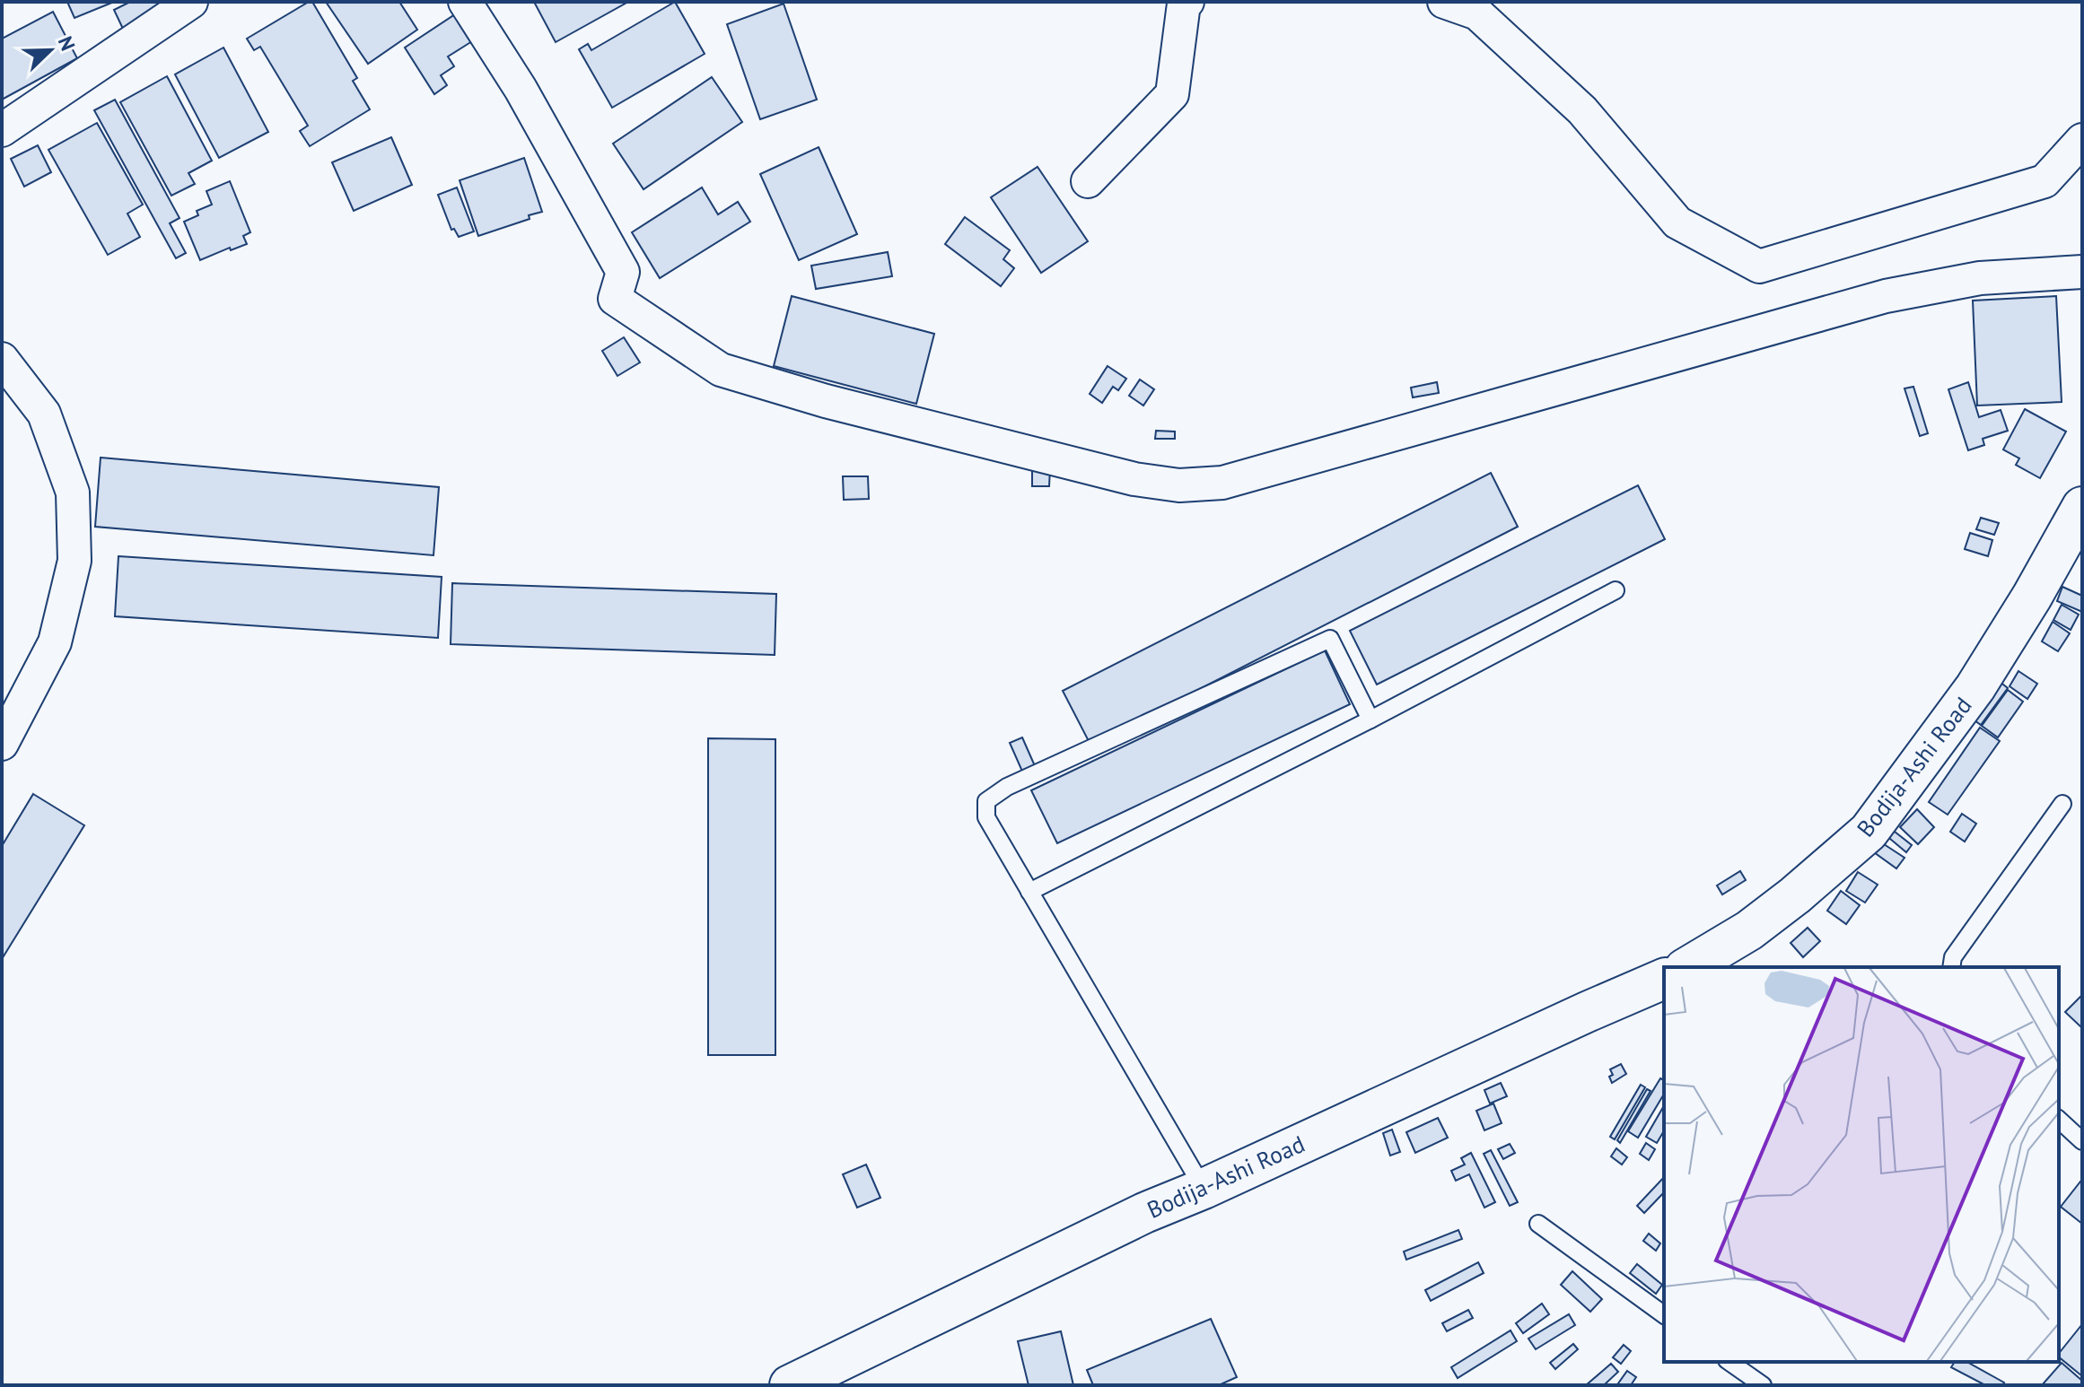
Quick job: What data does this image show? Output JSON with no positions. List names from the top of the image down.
{
  "streets": {
    "street": ["Bodija-Ashi Road"]
  },
  "north": "top right"
}
